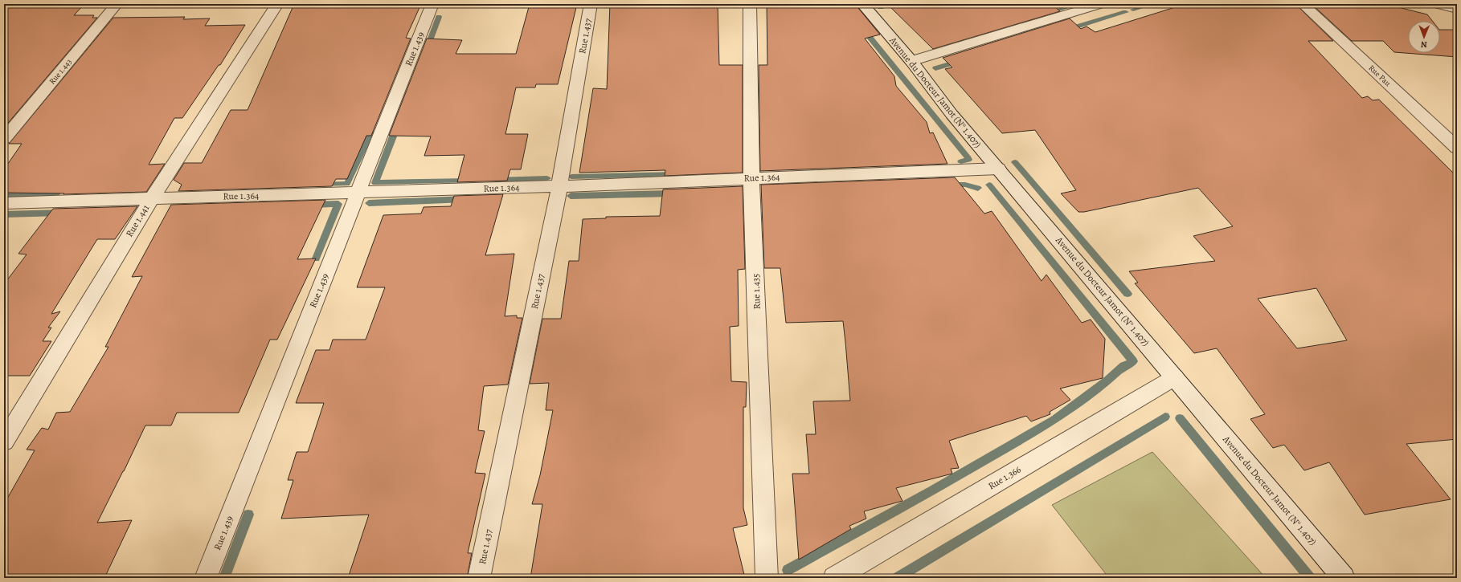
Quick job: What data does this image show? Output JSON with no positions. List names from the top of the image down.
{
  "streets": {
    "street": [
      "Rue 1.437",
      "Rue 1.439",
      "Rue 1.443",
      "Rue Pau",
      "Avenue du Docteur Jamot (N° 1.407)",
      "Rue 1.364",
      "Rue 1.441",
      "Rue 1.435",
      "Rue 1.366"
    ]
  },
  "crossings": [
    ["Rue 1.437", "Rue 1.364"],
    ["Rue 1.439", "Rue 1.364"],
    ["Avenue du Docteur Jamot (N° 1.407)", "Rue 1.364"],
    ["Avenue du Docteur Jamot (N° 1.407)", "Rue 1.366"],
    ["Rue 1.364", "Rue 1.441"],
    ["Rue 1.364", "Rue 1.435"]
  ],
  "north": "bottom"
}
